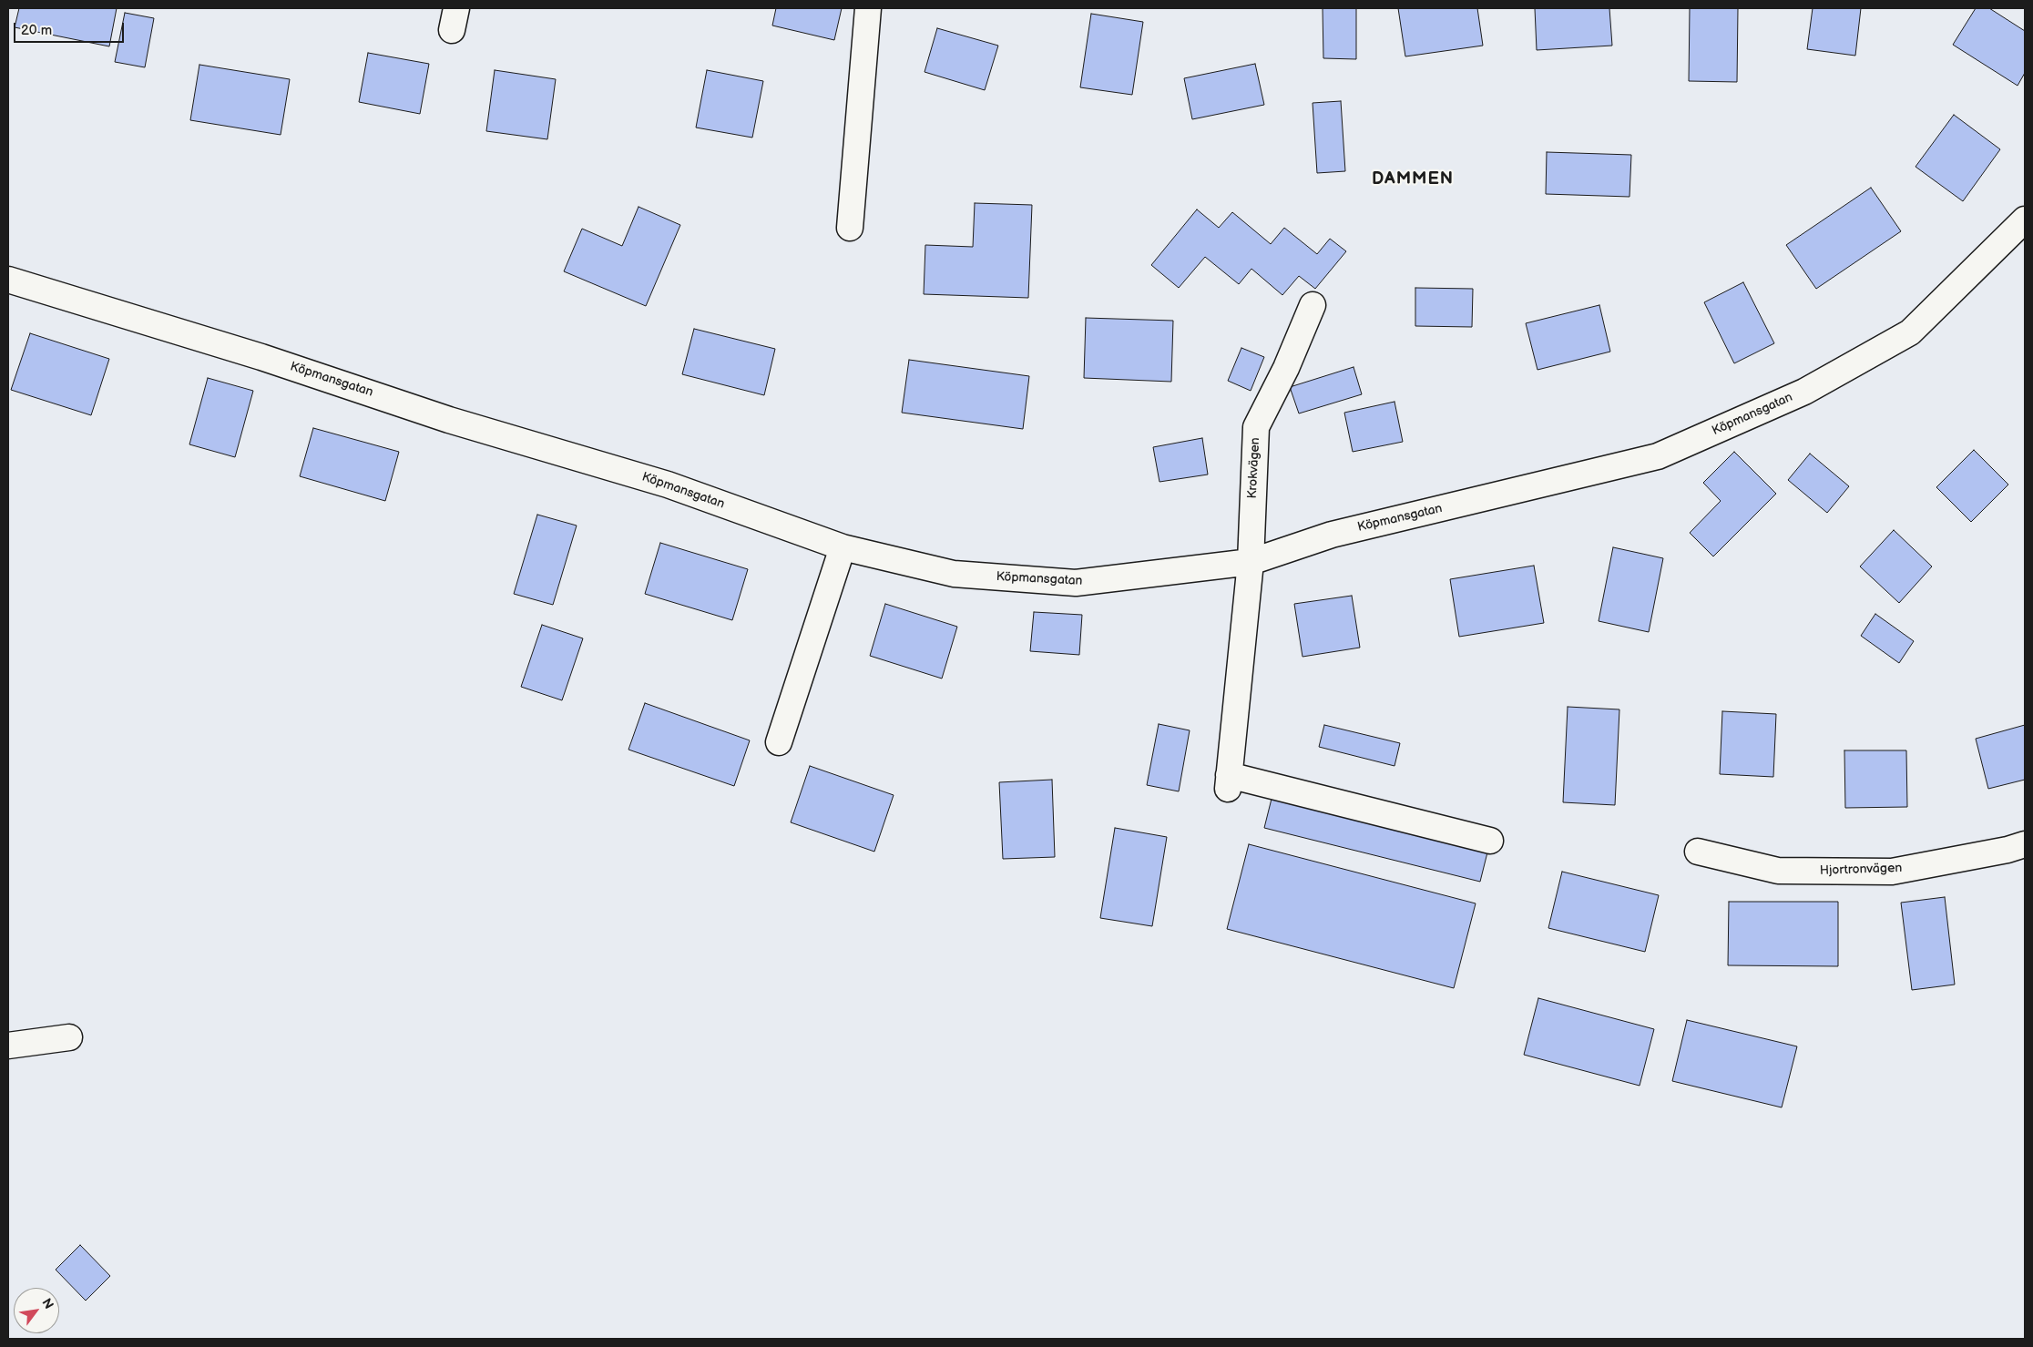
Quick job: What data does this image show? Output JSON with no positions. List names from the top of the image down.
{
  "streets": {
    "street": ["Köpmansgatan", "Krokvägen", "Hjortronvägen"]
  },
  "crossings": [
    ["Köpmansgatan", "Krokvägen"]
  ],
  "districts": ["DAMMEN"],
  "scale_bar": "20 m",
  "north": "top right"
}
